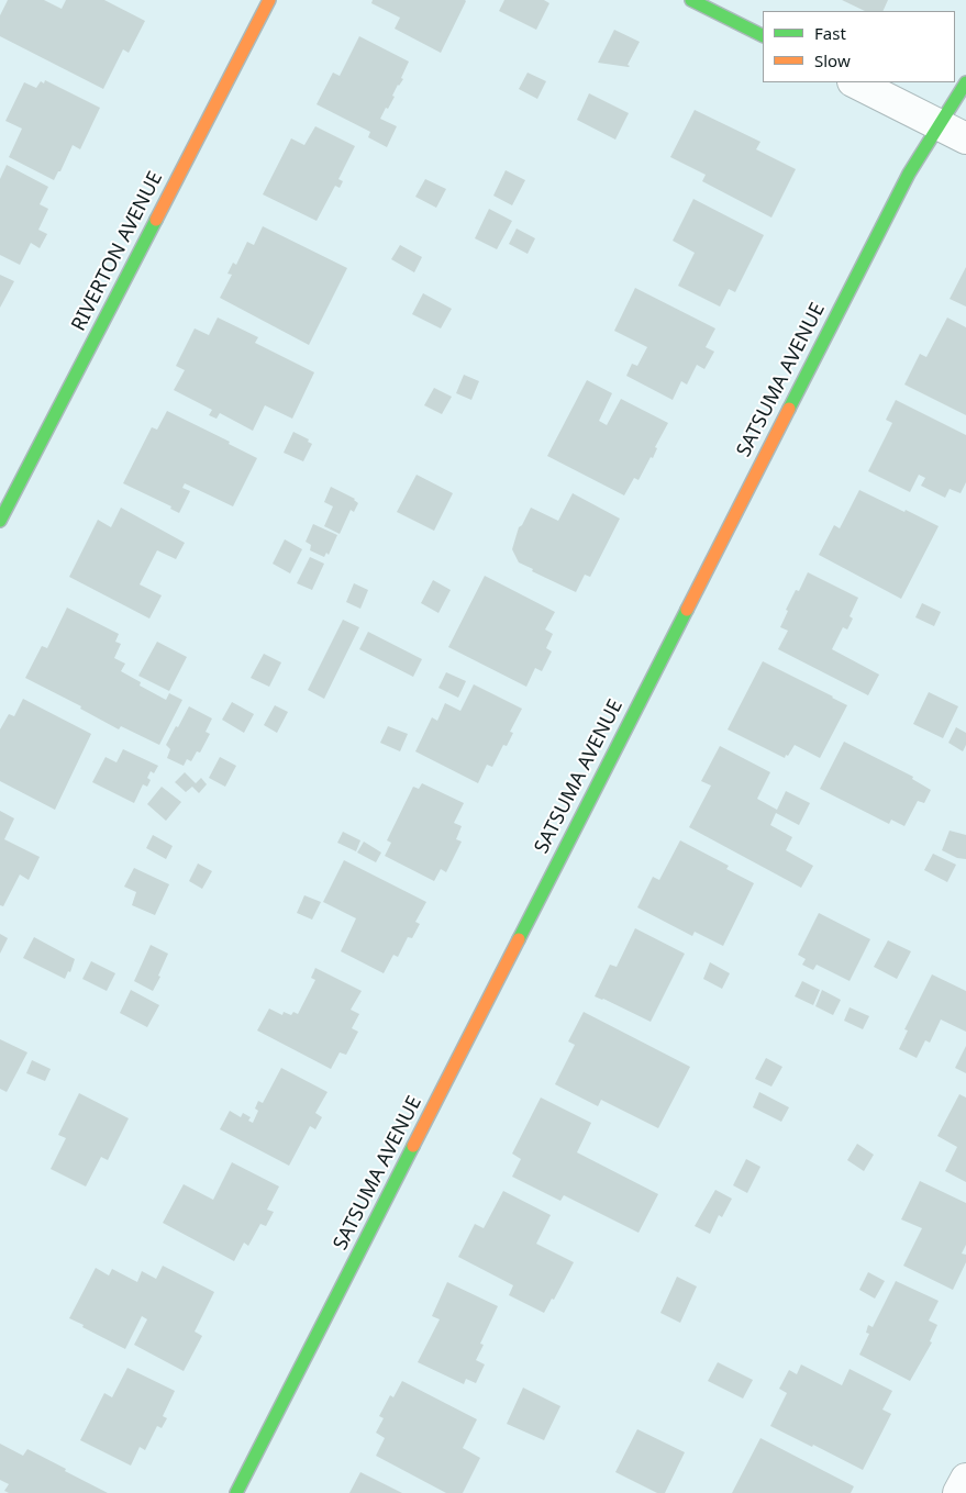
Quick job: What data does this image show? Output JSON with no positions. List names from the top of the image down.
{
  "streets": {
    "street": ["RIVERTON AVENUE", "SATSUMA AVENUE"]
  },
  "legend": ["Fast", "Slow"]
}
